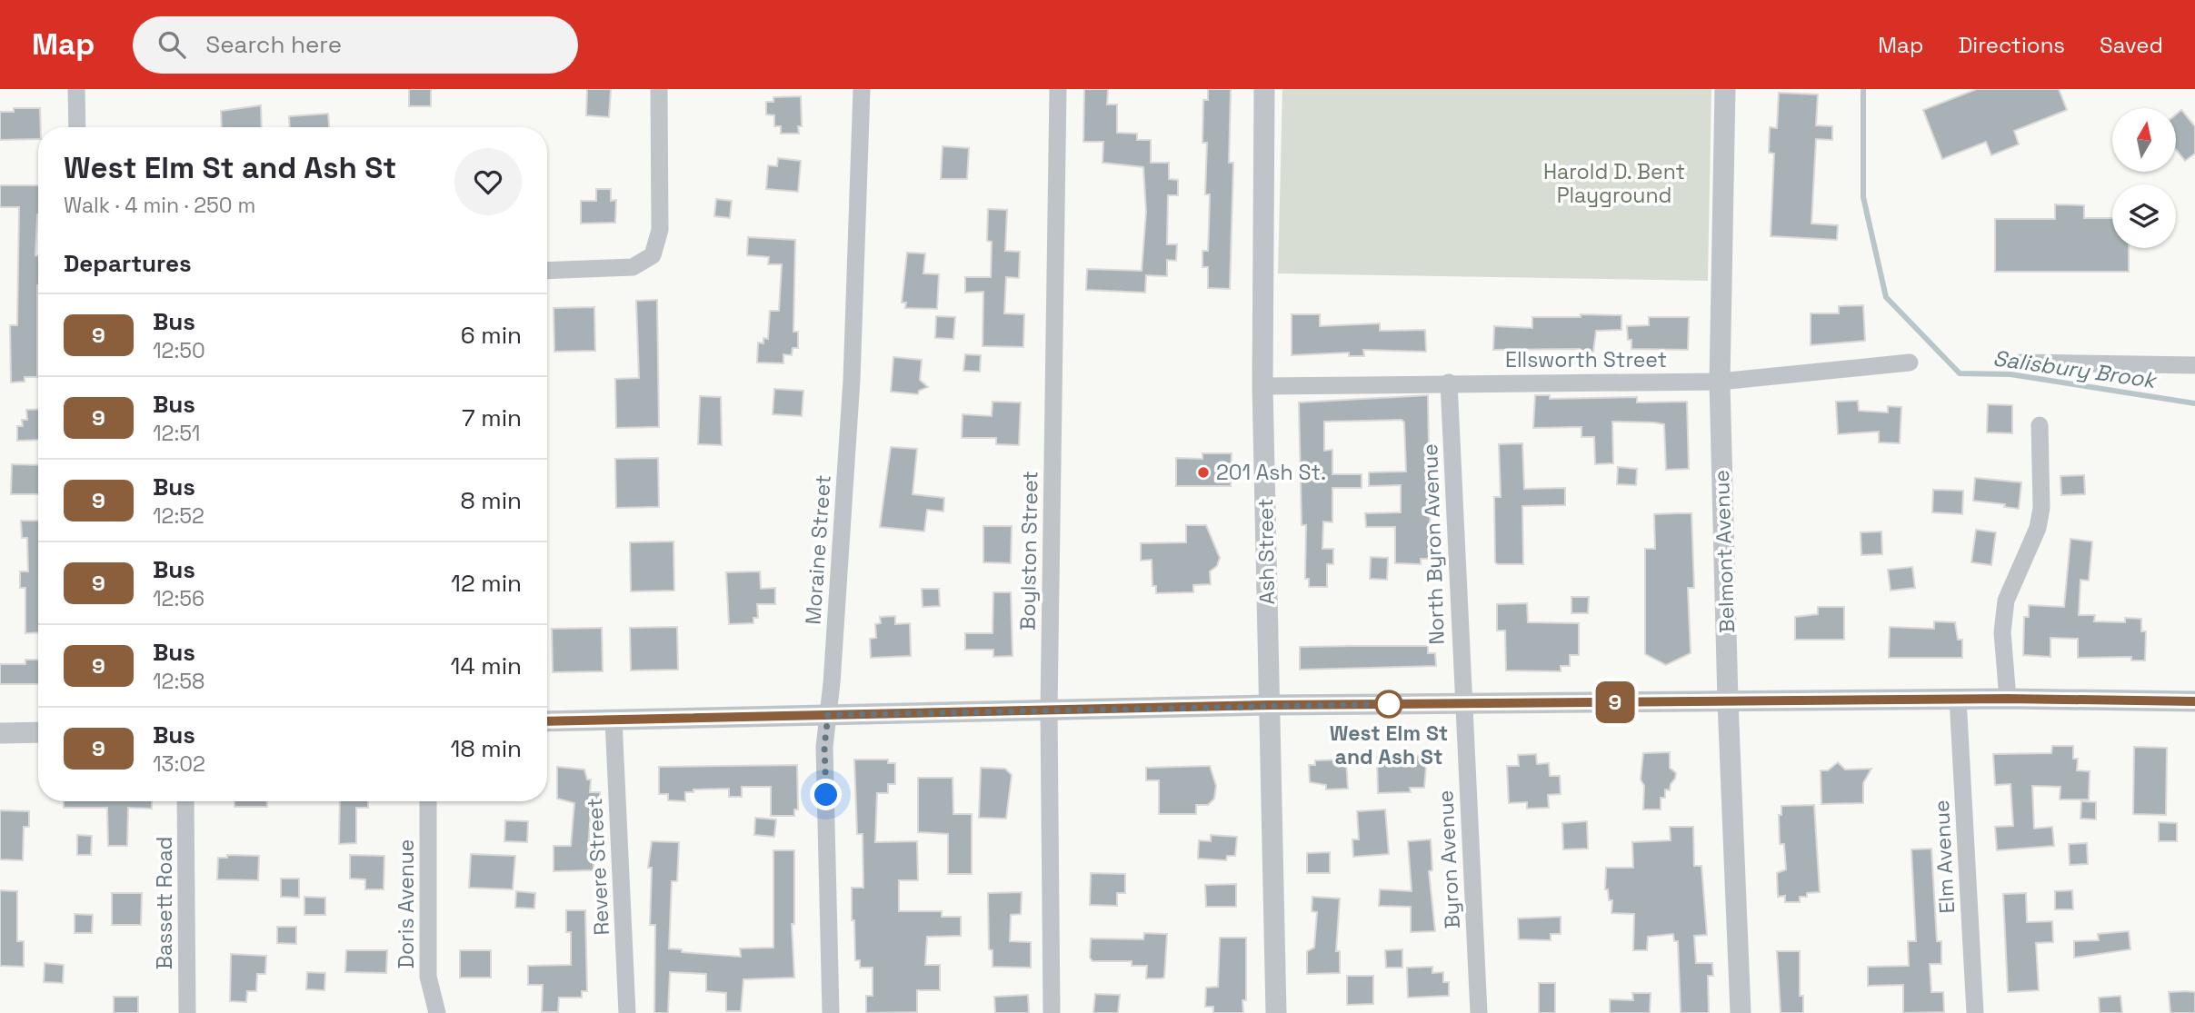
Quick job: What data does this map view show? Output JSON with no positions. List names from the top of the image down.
{
  "streets": {
    "street": [
      "Ellsworth Street",
      "North Byron Avenue",
      "Moraine Street",
      "Boylston Street",
      "Ash Street",
      "Belmont Avenue",
      "Elm Avenue",
      "Byron Avenue",
      "Revere Street",
      "Bassett Road",
      "Doris Avenue"
    ]
  },
  "crossings": [
    ["Ellsworth Street", "North Byron Avenue"],
    ["Ellsworth Street", "Ash Street"],
    ["Ellsworth Street", "Belmont Avenue"],
    ["North Byron Avenue", "Byron Avenue"]
  ],
  "water": ["Salisbury Brook"],
  "parks": ["Harold D. Bent Playground"],
  "places": ["201 Ash St.", "West Elm St and Ash St"],
  "lines": ["bus line 9"],
  "north": "top",
  "page": {
    "header": "Map",
    "search": "Search here",
    "nav": ["Map", "Directions", "Saved"],
    "on_map": "9",
    "heading": [
      ["West Elm St and Ash St", "Walk · 4 min · 250 m"],
      "Departures"
    ],
    "list": [
      {
        "mark": "9",
        "name": "Bus",
        "note": "12:50",
        "value": "6 min"
      },
      {
        "mark": "9",
        "name": "Bus",
        "note": "12:51",
        "value": "7 min"
      },
      {
        "mark": "9",
        "name": "Bus",
        "note": "12:52",
        "value": "8 min"
      },
      {
        "mark": "9",
        "name": "Bus",
        "note": "12:56",
        "value": "12 min"
      },
      {
        "mark": "9",
        "name": "Bus",
        "note": "12:58",
        "value": "14 min"
      },
      {
        "mark": "9",
        "name": "Bus",
        "note": "13:02",
        "value": "18 min"
      }
    ]
  }
}
